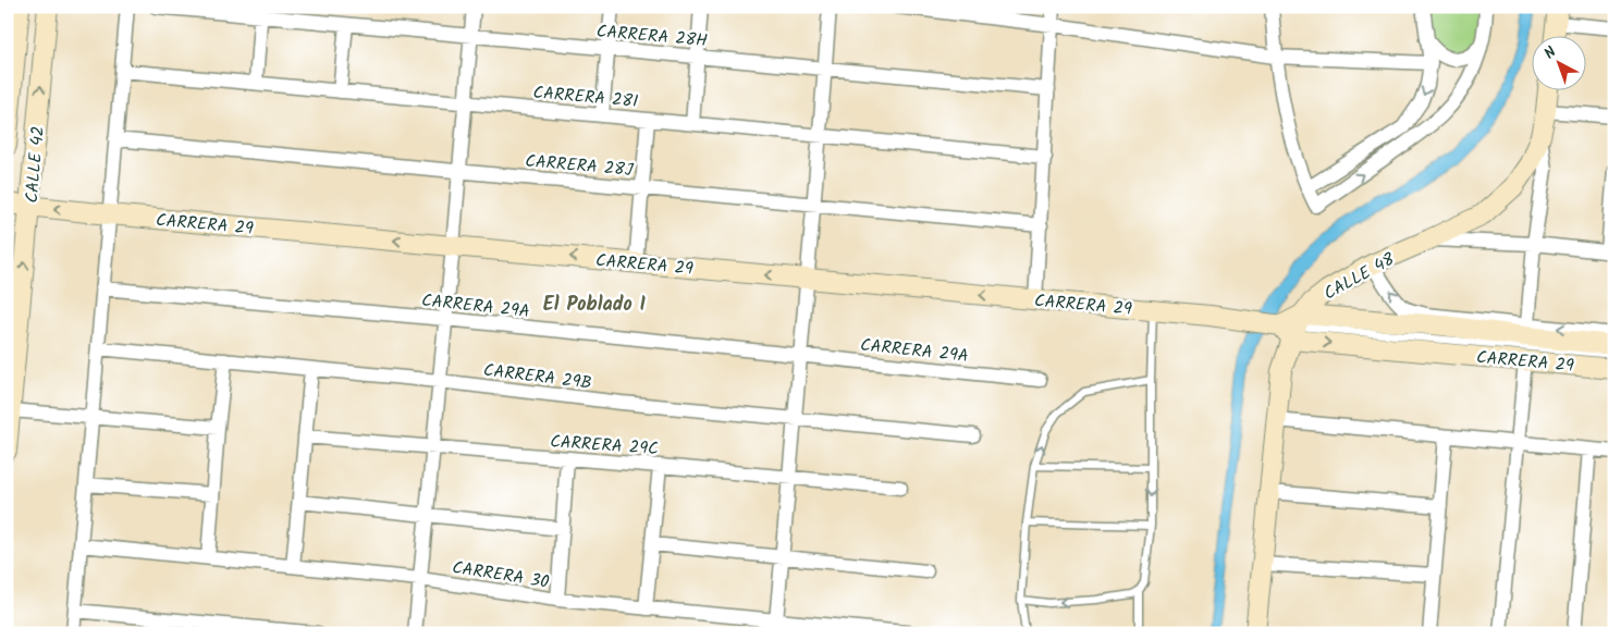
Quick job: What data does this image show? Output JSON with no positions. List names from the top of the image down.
{
  "streets": {
    "street": [
      "CARRERA 28H",
      "CARRERA 28I",
      "CALLE 42",
      "CARRERA 28J",
      "CARRERA 29",
      "CALLE 48",
      "CARRERA 29A",
      "CARRERA 29B",
      "CARRERA 29C",
      "CARRERA 30"
    ]
  },
  "crossings": [
    ["CALLE 42", "CARRERA 29"],
    ["CARRERA 29", "CALLE 48"]
  ],
  "districts": ["El Poblado I"],
  "north": "top left"
}
